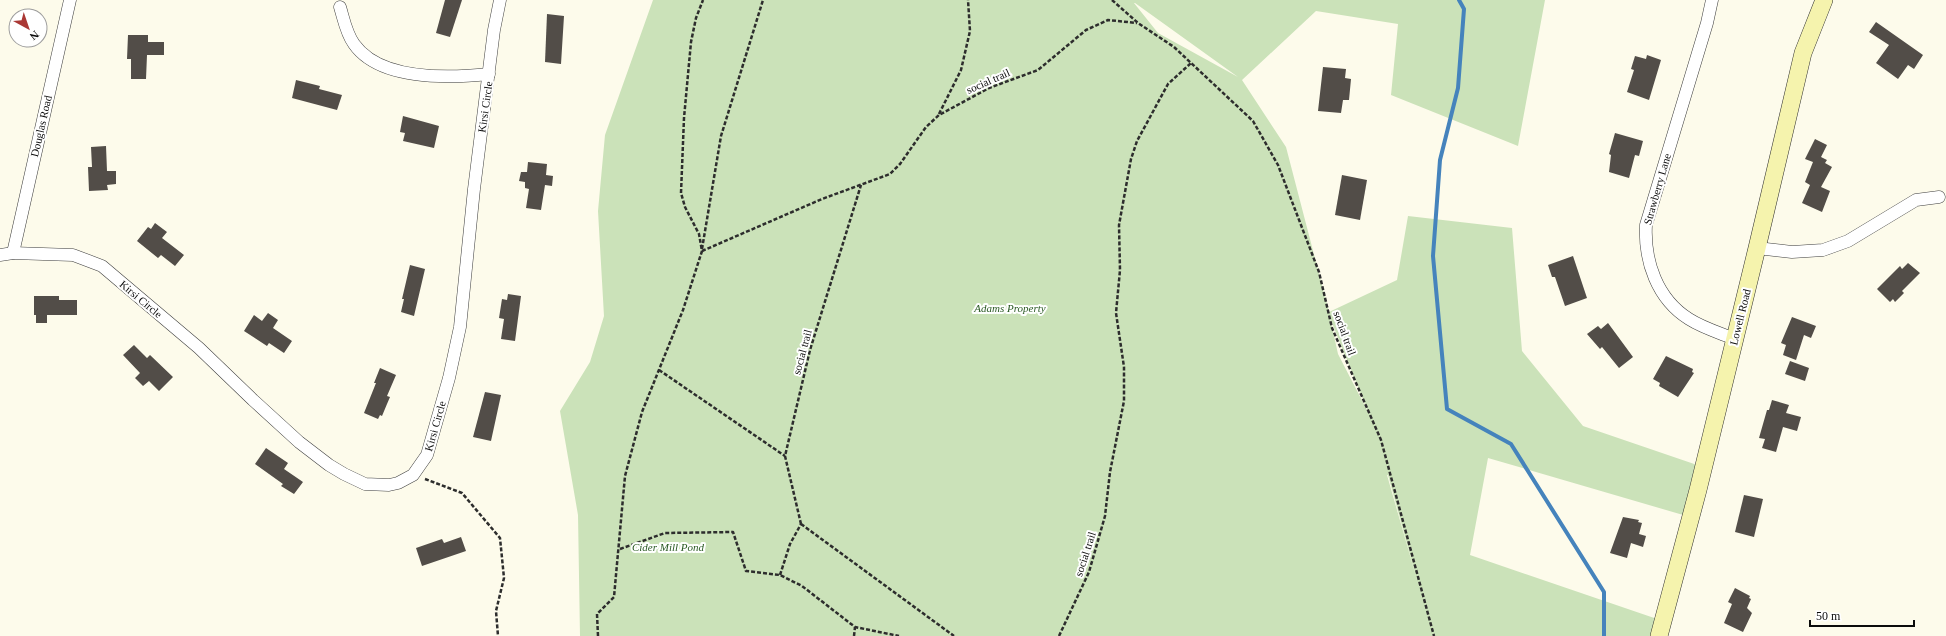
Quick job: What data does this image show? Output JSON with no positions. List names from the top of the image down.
{
  "streets": {
    "street": [
      "Kirsi Circle",
      "Douglas Road",
      "Strawberry Lane",
      "Lowell Road"
    ],
    "path": ["social trail"]
  },
  "crossings": [
    ["Kirsi Circle", "Douglas Road"],
    ["Strawberry Lane", "Lowell Road"]
  ],
  "parks": ["Adams Property", "Cider Mill Pond"],
  "scale_bar": "50 m",
  "north": "bottom right"
}
